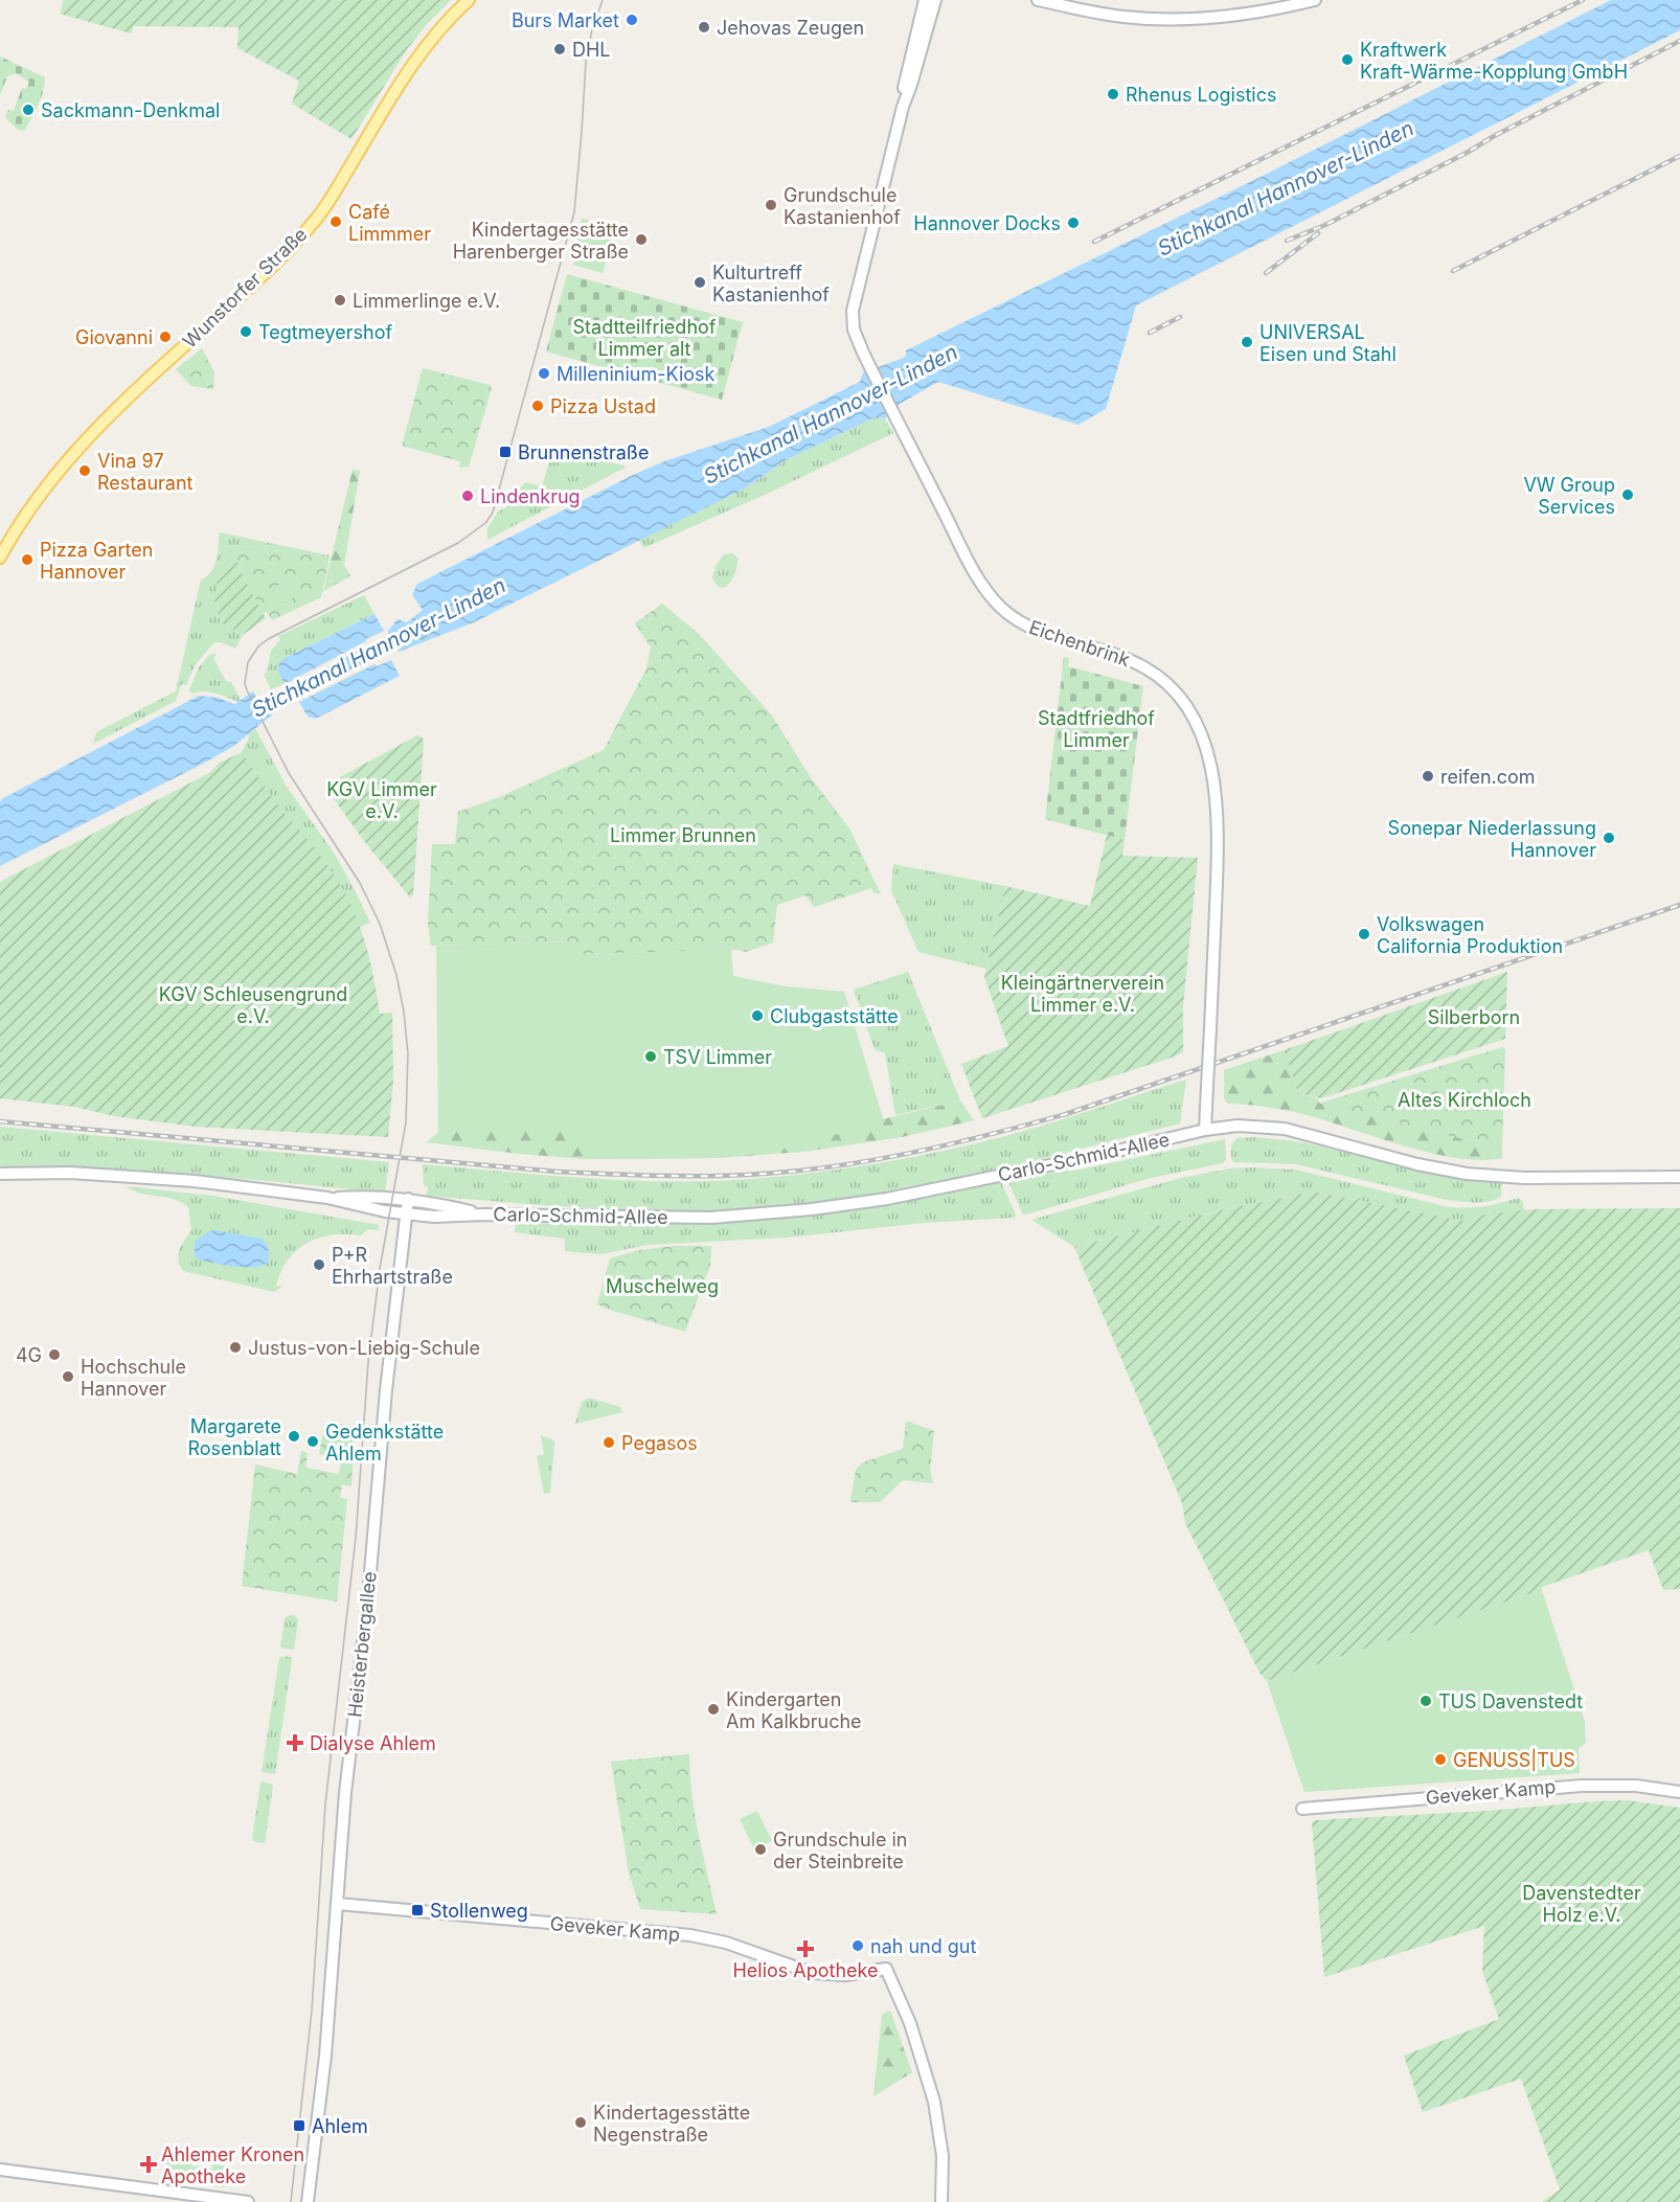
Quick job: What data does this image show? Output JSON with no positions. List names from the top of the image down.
{
  "streets": {
    "main road": [
      "Wunstorfer Straße",
      "Eichenbrink",
      "Carlo-Schmid-Allee",
      "Heisterbergallee",
      "Geveker Kamp"
    ]
  },
  "crossings": [
    ["Eichenbrink", "Carlo-Schmid-Allee"],
    ["Carlo-Schmid-Allee", "Heisterbergallee"],
    ["Heisterbergallee", "Geveker Kamp"]
  ],
  "water": ["Stichkanal Hannover-Linden"],
  "parks": [
    "Stadtteilfriedhof Limmer alt",
    "Stadtfriedhof Limmer",
    "KGV Limmer e.V.",
    "Limmer Brunnen",
    "Kleingärtnerverein Limmer e.V.",
    "KGV Schleusengrund e.V.",
    "Silberborn",
    "Altes Kirchloch",
    "Muschelweg",
    "Davenstedter Holz e.V."
  ],
  "places": {
    "other": [
      "Burs Market",
      "Jehovas Zeugen",
      "DHL",
      "Kraftwerk Kraft-Wärme-Kopplung GmbH",
      "Rhenus Logistics",
      "Sackmann-Denkmal",
      "Grundschule Kastanienhof",
      "Café Limmmer",
      "Hannover Docks",
      "Kindertagesstätte Harenberger Straße",
      "Kulturtreff Kastanienhof",
      "Limmerlinge e.V.",
      "Tegtmeyershof",
      "Giovanni",
      "UNIVERSAL Eisen und Stahl",
      "Milleninium-Kiosk",
      "Pizza Ustad",
      "Vina 97 Restaurant",
      "VW Group Services",
      "Lindenkrug",
      "Pizza Garten Hannover",
      "reifen.com",
      "Sonepar Niederlassung Hannover",
      "Volkswagen California Produktion",
      "Clubgaststätte",
      "TSV Limmer",
      "P+R Ehrhartstraße",
      "Justus-von-Liebig-Schule",
      "4G",
      "Hochschule Hannover",
      "Margarete Rosenblatt",
      "Gedenkstätte Ahlem",
      "Pegasos",
      "TUS Davenstedt",
      "Kindergarten Am Kalkbruche",
      "GENUSS|TUS",
      "Grundschule in der Steinbreite",
      "nah und gut",
      "Kindertagesstätte Negenstraße"
    ],
    "transit": ["Brunnenstraße", "Stollenweg", "Ahlem"],
    "health": ["Dialyse Ahlem", "Helios Apotheke", "Ahlemer Kronen Apotheke"]
  }
}
